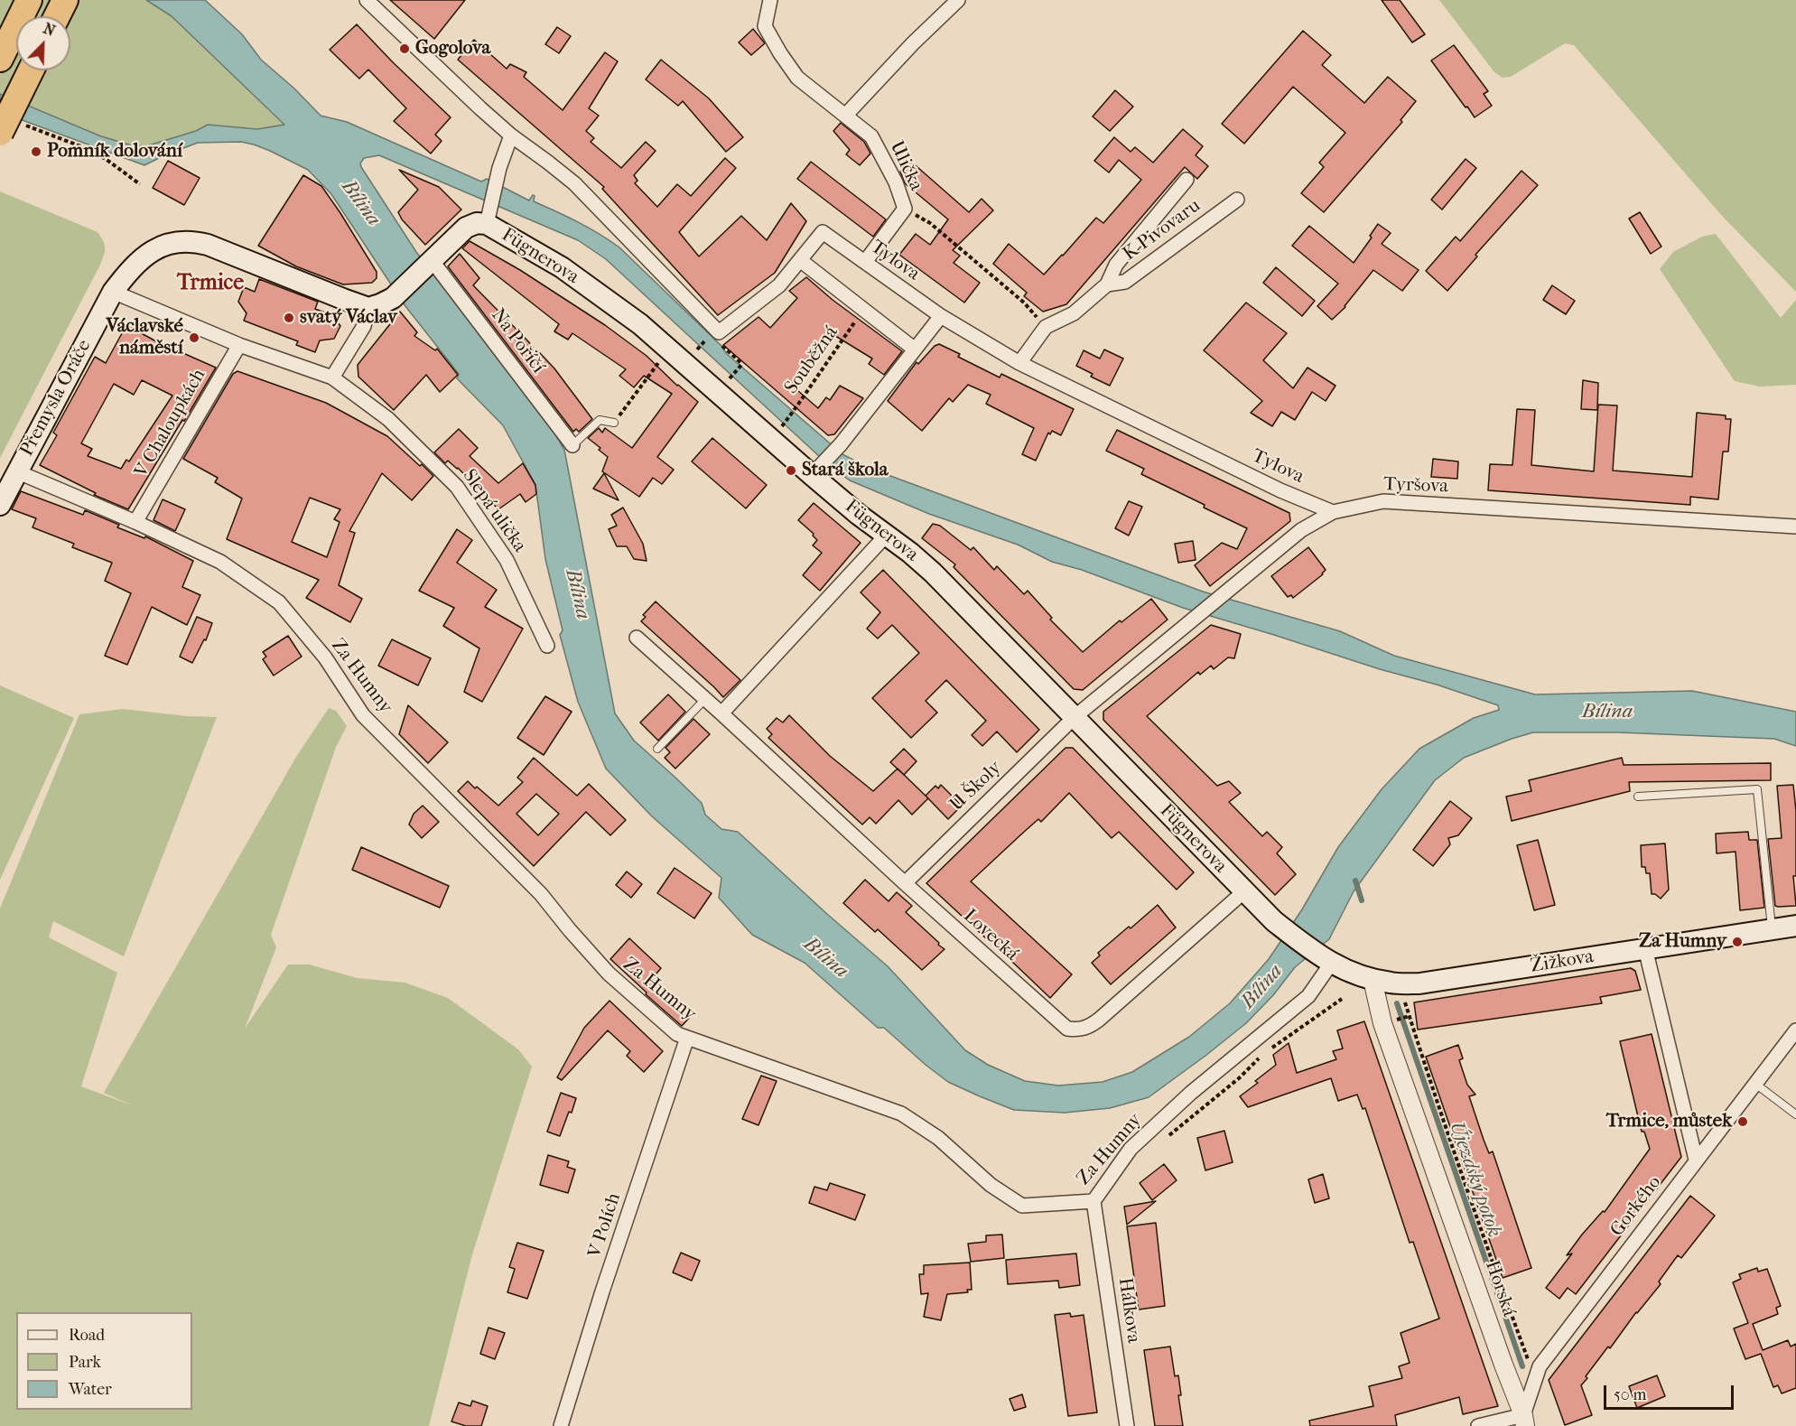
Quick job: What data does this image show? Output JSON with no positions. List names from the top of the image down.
{
  "streets": {
    "main road": ["Fügnerova", "Přemysla Oráče", "Žižkova"],
    "street": [
      "Ulička",
      "K Pivovaru",
      "Tylova",
      "Na Poříčí",
      "V Chaloupkách",
      "Tyršova",
      "Slepá ulička",
      "Za Humny",
      "U Školy",
      "Lovecká",
      "Gorkého",
      "V Polích",
      "Horská",
      "Hálkova"
    ],
    "path": ["Souběžná"]
  },
  "crossings": [
    ["Ulička", "K Pivovaru"],
    ["K Pivovaru", "Tylova"],
    ["Fügnerova", "Na Poříčí"],
    ["Fügnerova", "Tyršova"],
    ["Fügnerova", "Za Humny"],
    ["Fügnerova", "U Školy"],
    ["Fügnerova", "Lovecká"],
    ["Fügnerova", "Žižkova"],
    ["Tylova", "Tyršova"],
    ["Přemysla Oráče", "Za Humny"],
    ["V Chaloupkách", "Za Humny"],
    ["Tyršova", "U Školy"],
    ["Za Humny", "Žižkova"],
    ["Za Humny", "V Polích"],
    ["Za Humny", "Hálkova"],
    ["U Školy", "Lovecká"],
    ["Žižkova", "Horská"],
    ["Gorkého", "Horská"]
  ],
  "districts": ["Trmice"],
  "water": ["Bílina", "Újezdský potok"],
  "places": [
    "Gogolova",
    "Pomník dolování",
    "svatý Václav",
    "Václavské náměstí",
    "Stará škola",
    "Za Humny",
    "Trmice, můstek"
  ],
  "legend": ["Road", "Park", "Water"],
  "scale_bar": "50 m",
  "north": "top right"
}
